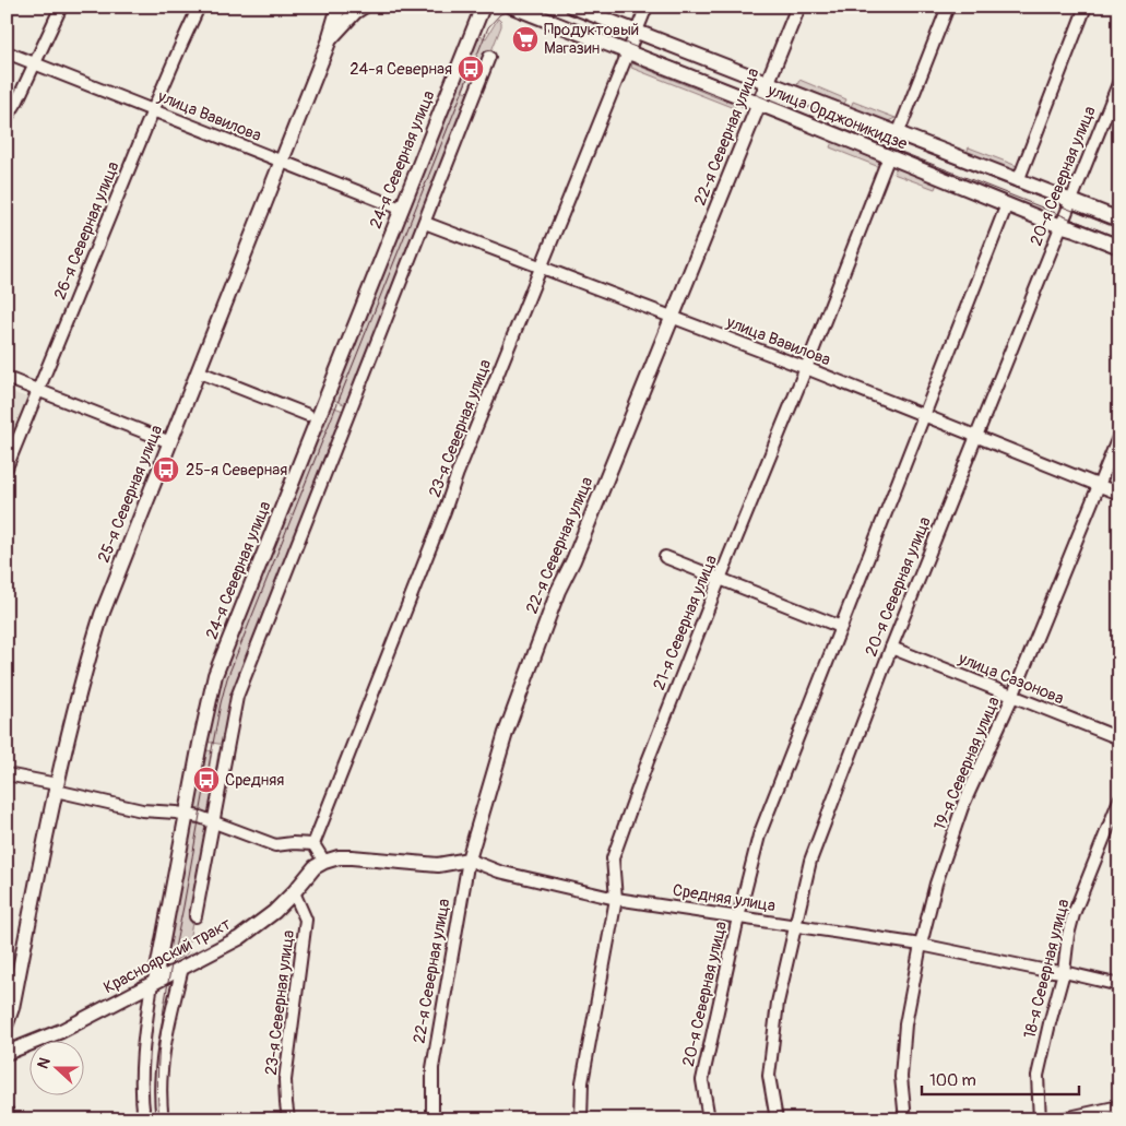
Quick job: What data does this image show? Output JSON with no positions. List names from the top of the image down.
{
  "streets": {
    "main road": [
      "улица Орджоникидзе",
      "22-я Северная улица",
      "24-я Северная улица",
      "25-я Северная улица",
      "Средняя улица",
      "Красноярский тракт"
    ],
    "street": [
      "улица Вавилова",
      "20-я Северная улица",
      "26-я Северная улица",
      "23-я Северная улица",
      "21-я Северная улица",
      "улица Сазонова",
      "19-я Северная улица",
      "18-я Северная улица"
    ]
  },
  "crossings": [
    ["улица Вавилова", "22-я Северная улица"],
    ["улица Вавилова", "24-я Северная улица"],
    ["улица Вавилова", "20-я Северная улица"],
    ["улица Вавилова", "26-я Северная улица"],
    ["улица Вавилова", "23-я Северная улица"],
    ["улица Вавилова", "25-я Северная улица"],
    ["улица Вавилова", "21-я Северная улица"],
    ["улица Вавилова", "19-я Северная улица"],
    ["улица Орджоникидзе", "22-я Северная улица"],
    ["улица Орджоникидзе", "20-я Северная улица"],
    ["улица Орджоникидзе", "23-я Северная улица"],
    ["улица Орджоникидзе", "21-я Северная улица"],
    ["22-я Северная улица", "Средняя улица"],
    ["24-я Северная улица", "Красноярский тракт"],
    ["20-я Северная улица", "улица Сазонова"],
    ["20-я Северная улица", "Средняя улица"],
    ["23-я Северная улица", "Красноярский тракт"],
    ["21-я Северная улица", "Средняя улица"],
    ["улица Сазонова", "19-я Северная улица"],
    ["19-я Северная улица", "Средняя улица"],
    ["Средняя улица", "Красноярский тракт"],
    ["Средняя улица", "18-я Северная улица"]
  ],
  "places": {
    "supermarket": ["Продуктовый Магазин"],
    "bus stop": ["24-я Северная", "25-я Северная", "Средняя"]
  },
  "scale_bar": "100 m",
  "north": "left"
}
